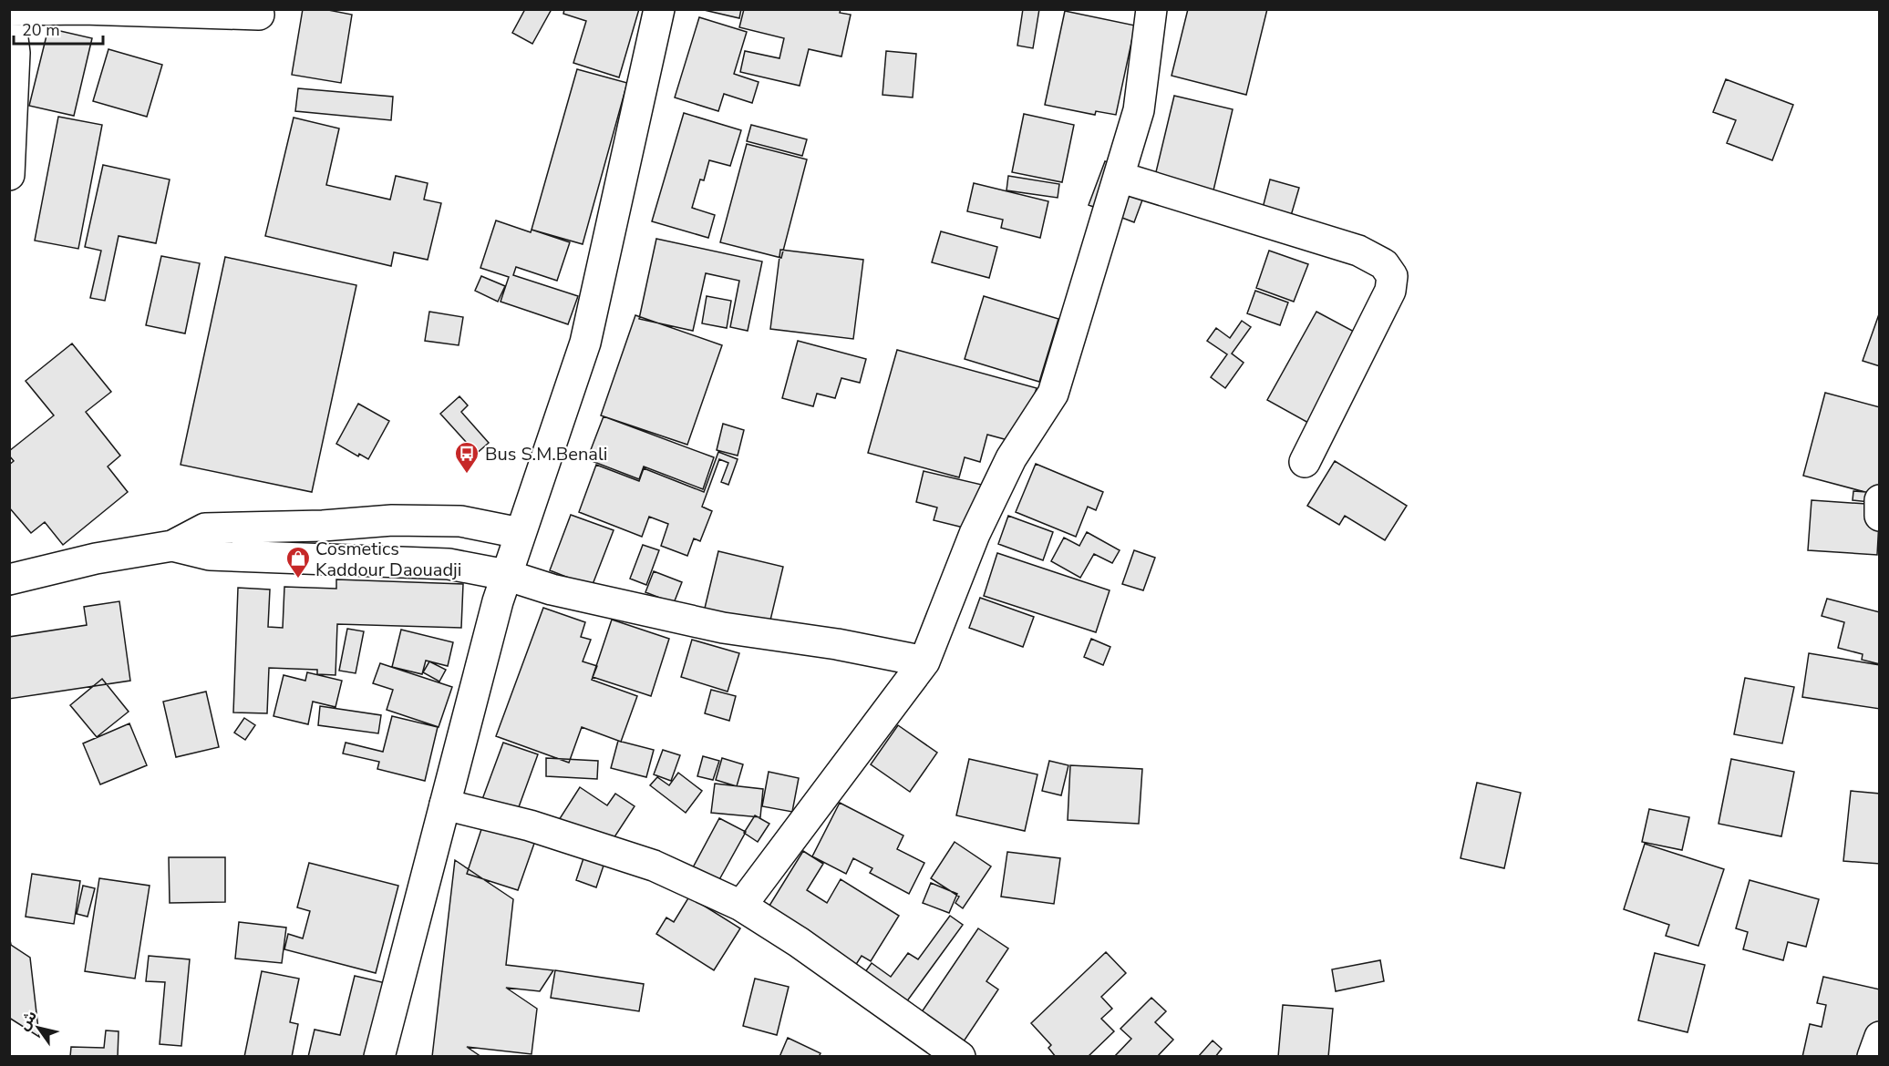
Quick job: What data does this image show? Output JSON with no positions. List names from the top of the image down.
{
  "places": {
    "bus stop": ["Bus S.M.Benali"],
    "shop": ["Cosmetics Kaddour Daouadji"]
  },
  "scale_bar": "20 m",
  "north": "top left"
}
